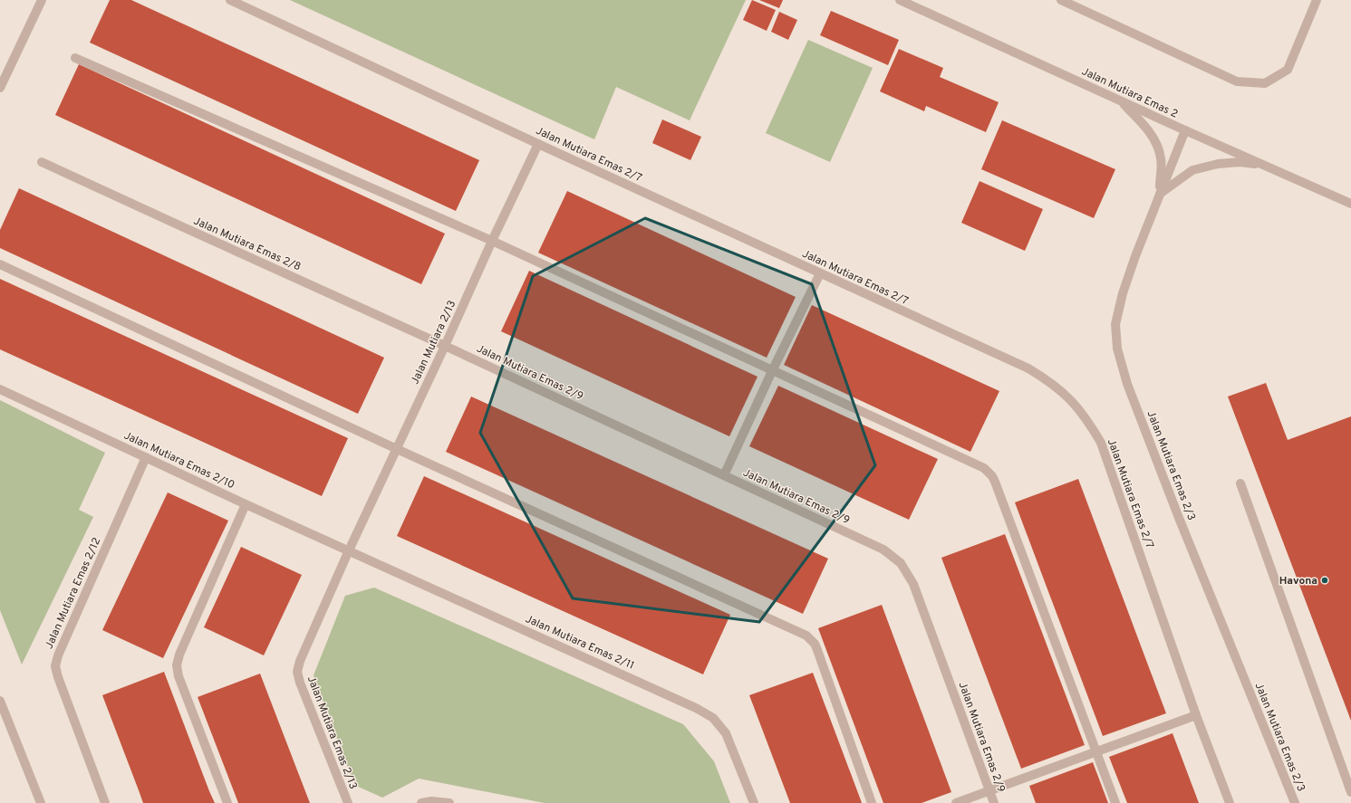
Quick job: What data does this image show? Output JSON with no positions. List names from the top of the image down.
{
  "streets": {
    "street": [
      "Jalan Mutiara Emas 2",
      "Jalan Mutiara Emas 2/7",
      "Jalan Mutiara Emas 2/8",
      "Jalan Mutiara 2/13",
      "Jalan Mutiara Emas 2/9",
      "Jalan Mutiara Emas 2/10",
      "Jalan Mutiara Emas 2/3",
      "Jalan Mutiara Emas 2/12",
      "Jalan Mutiara Emas 2/11",
      "Jalan Mutiara Emas 2/13"
    ]
  },
  "crossings": [
    ["Jalan Mutiara Emas 2", "Jalan Mutiara Emas 2/3"],
    ["Jalan Mutiara Emas 2/7", "Jalan Mutiara 2/13"],
    ["Jalan Mutiara Emas 2/8", "Jalan Mutiara 2/13"],
    ["Jalan Mutiara Emas 2/8", "Jalan Mutiara Emas 2/9"],
    ["Jalan Mutiara 2/13", "Jalan Mutiara Emas 2/9"],
    ["Jalan Mutiara 2/13", "Jalan Mutiara Emas 2/10"],
    ["Jalan Mutiara 2/13", "Jalan Mutiara Emas 2/11"],
    ["Jalan Mutiara 2/13", "Jalan Mutiara Emas 2/13"],
    ["Jalan Mutiara Emas 2/10", "Jalan Mutiara Emas 2/12"],
    ["Jalan Mutiara Emas 2/10", "Jalan Mutiara Emas 2/11"],
    ["Jalan Mutiara Emas 2/10", "Jalan Mutiara Emas 2/13"],
    ["Jalan Mutiara Emas 2/11", "Jalan Mutiara Emas 2/13"]
  ],
  "places": ["Havona"]
}
